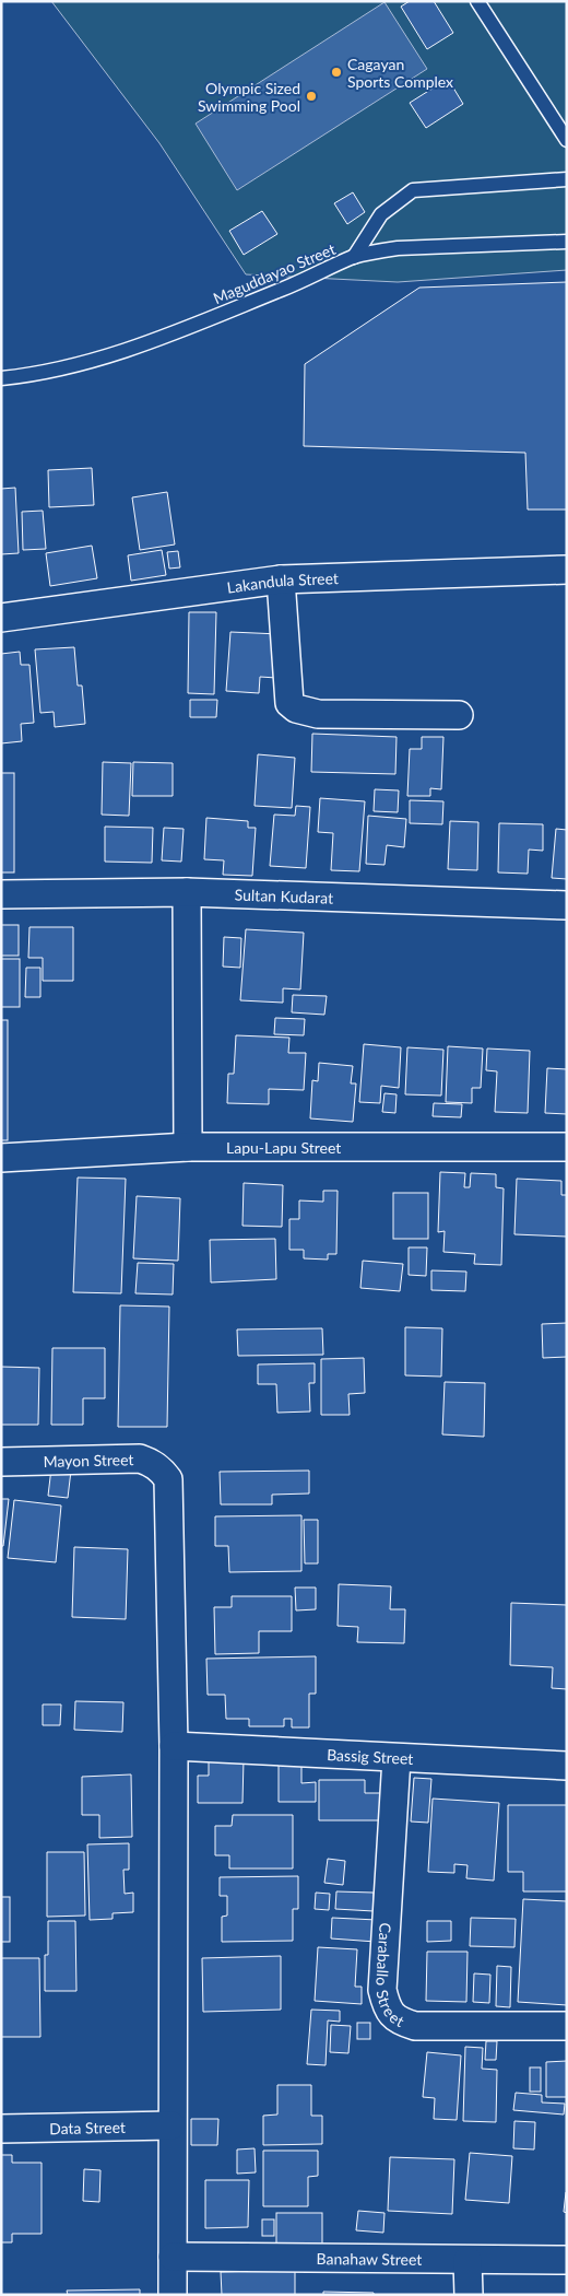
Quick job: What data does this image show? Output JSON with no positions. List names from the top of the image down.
{
  "streets": {
    "street": [
      "Lakandula Street",
      "Sultan Kudarat",
      "Lapu-Lapu Street",
      "Mayon Street",
      "Bassig Street",
      "Caraballo Street",
      "Data Street",
      "Banahaw Street"
    ],
    "lane": ["Maguddayao Street"]
  },
  "crossings": [
    ["Mayon Street", "Bassig Street"],
    ["Bassig Street", "Caraballo Street"]
  ],
  "places": ["Cagayan Sports Complex", "Olympic Sized Swimming Pool"]
}
